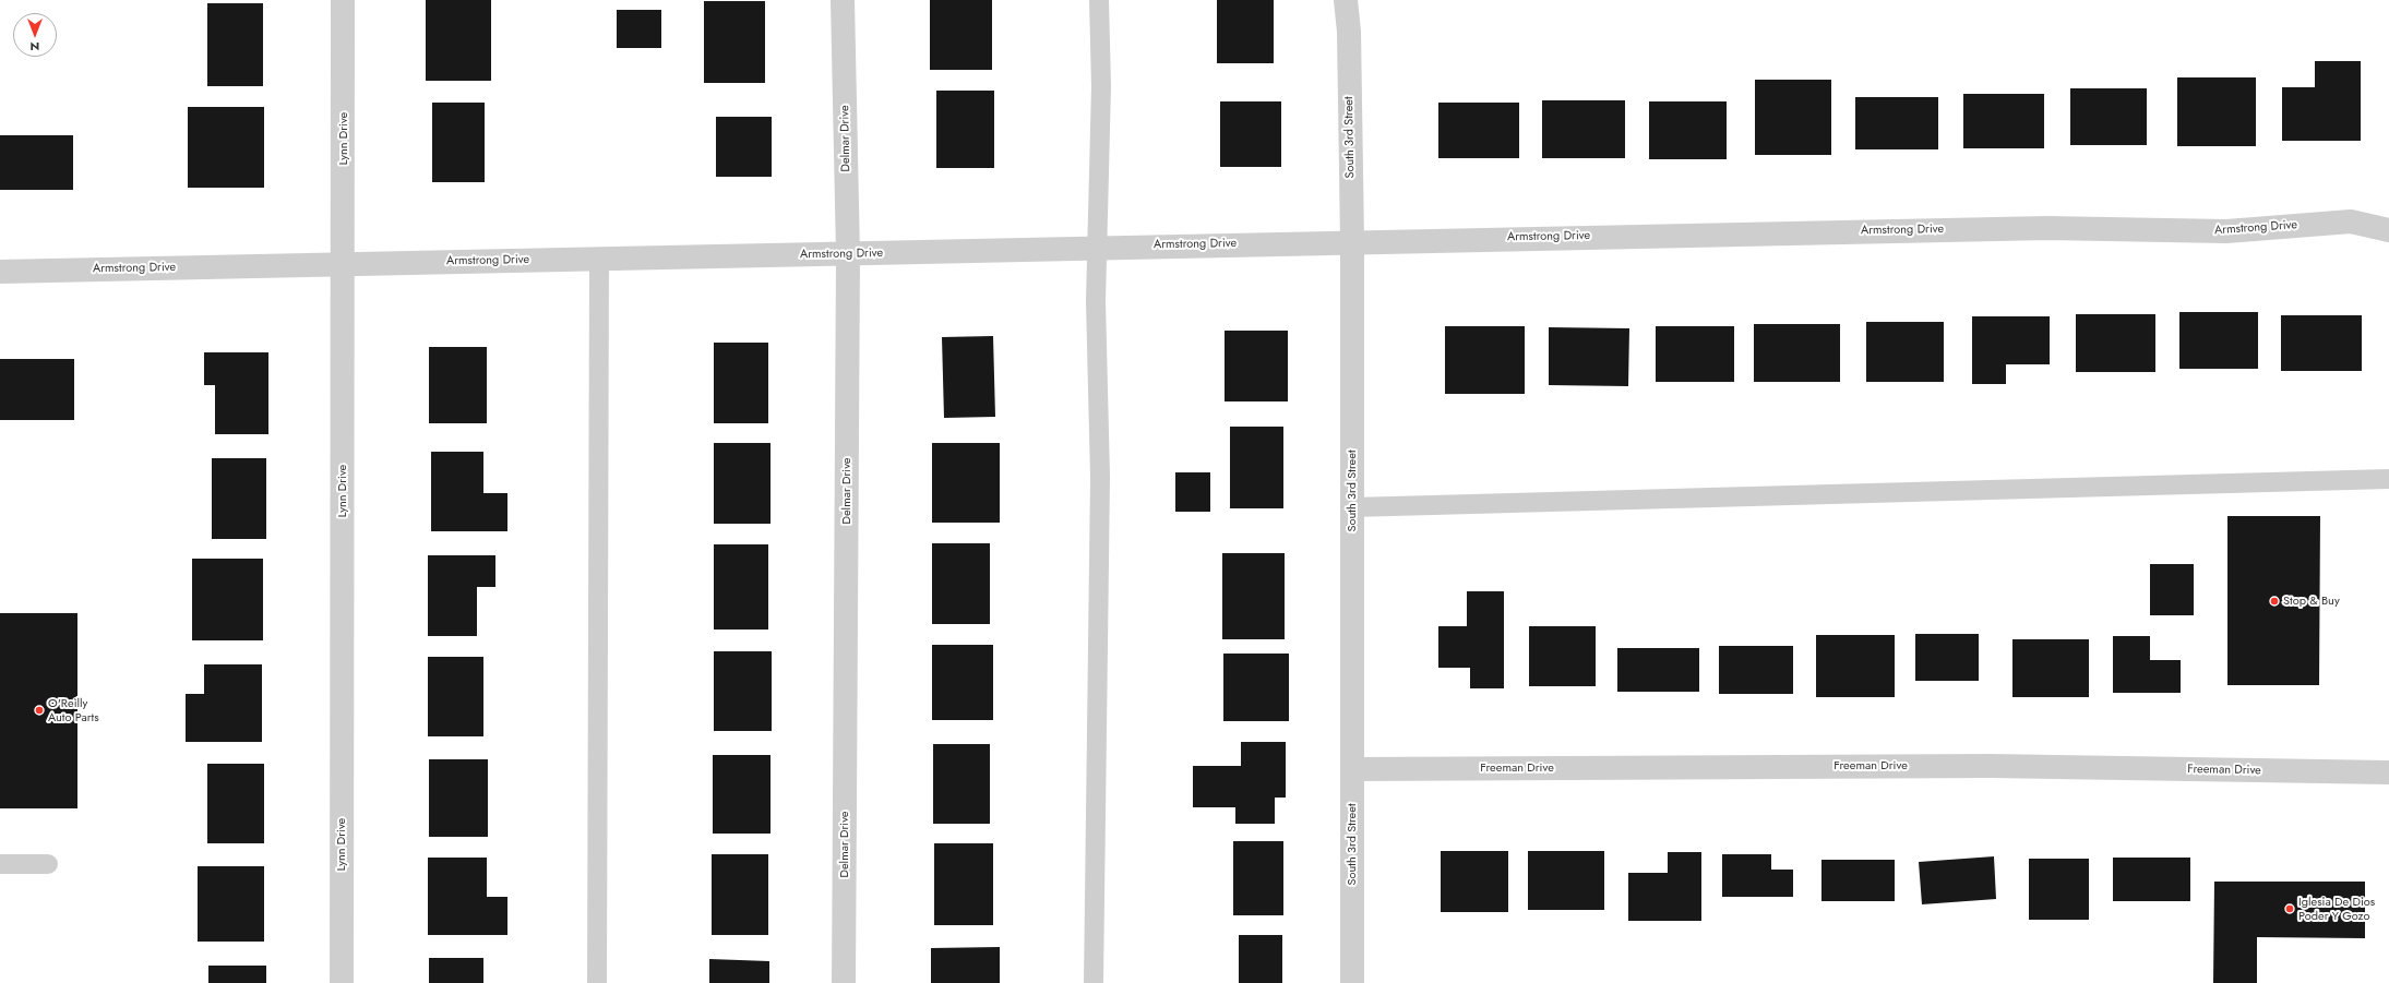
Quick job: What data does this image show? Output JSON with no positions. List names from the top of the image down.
{
  "streets": {
    "street": [
      "South 3rd Street",
      "Lynn Drive",
      "Delmar Drive",
      "Armstrong Drive",
      "Freeman Drive"
    ]
  },
  "crossings": [
    ["South 3rd Street", "Armstrong Drive"],
    ["South 3rd Street", "Freeman Drive"],
    ["Lynn Drive", "Armstrong Drive"],
    ["Delmar Drive", "Armstrong Drive"]
  ],
  "places": ["Stop & Buy", "O'Reilly Auto Parts", "Iglesia De Dios Poder Y Gozo"],
  "north": "bottom"
}
